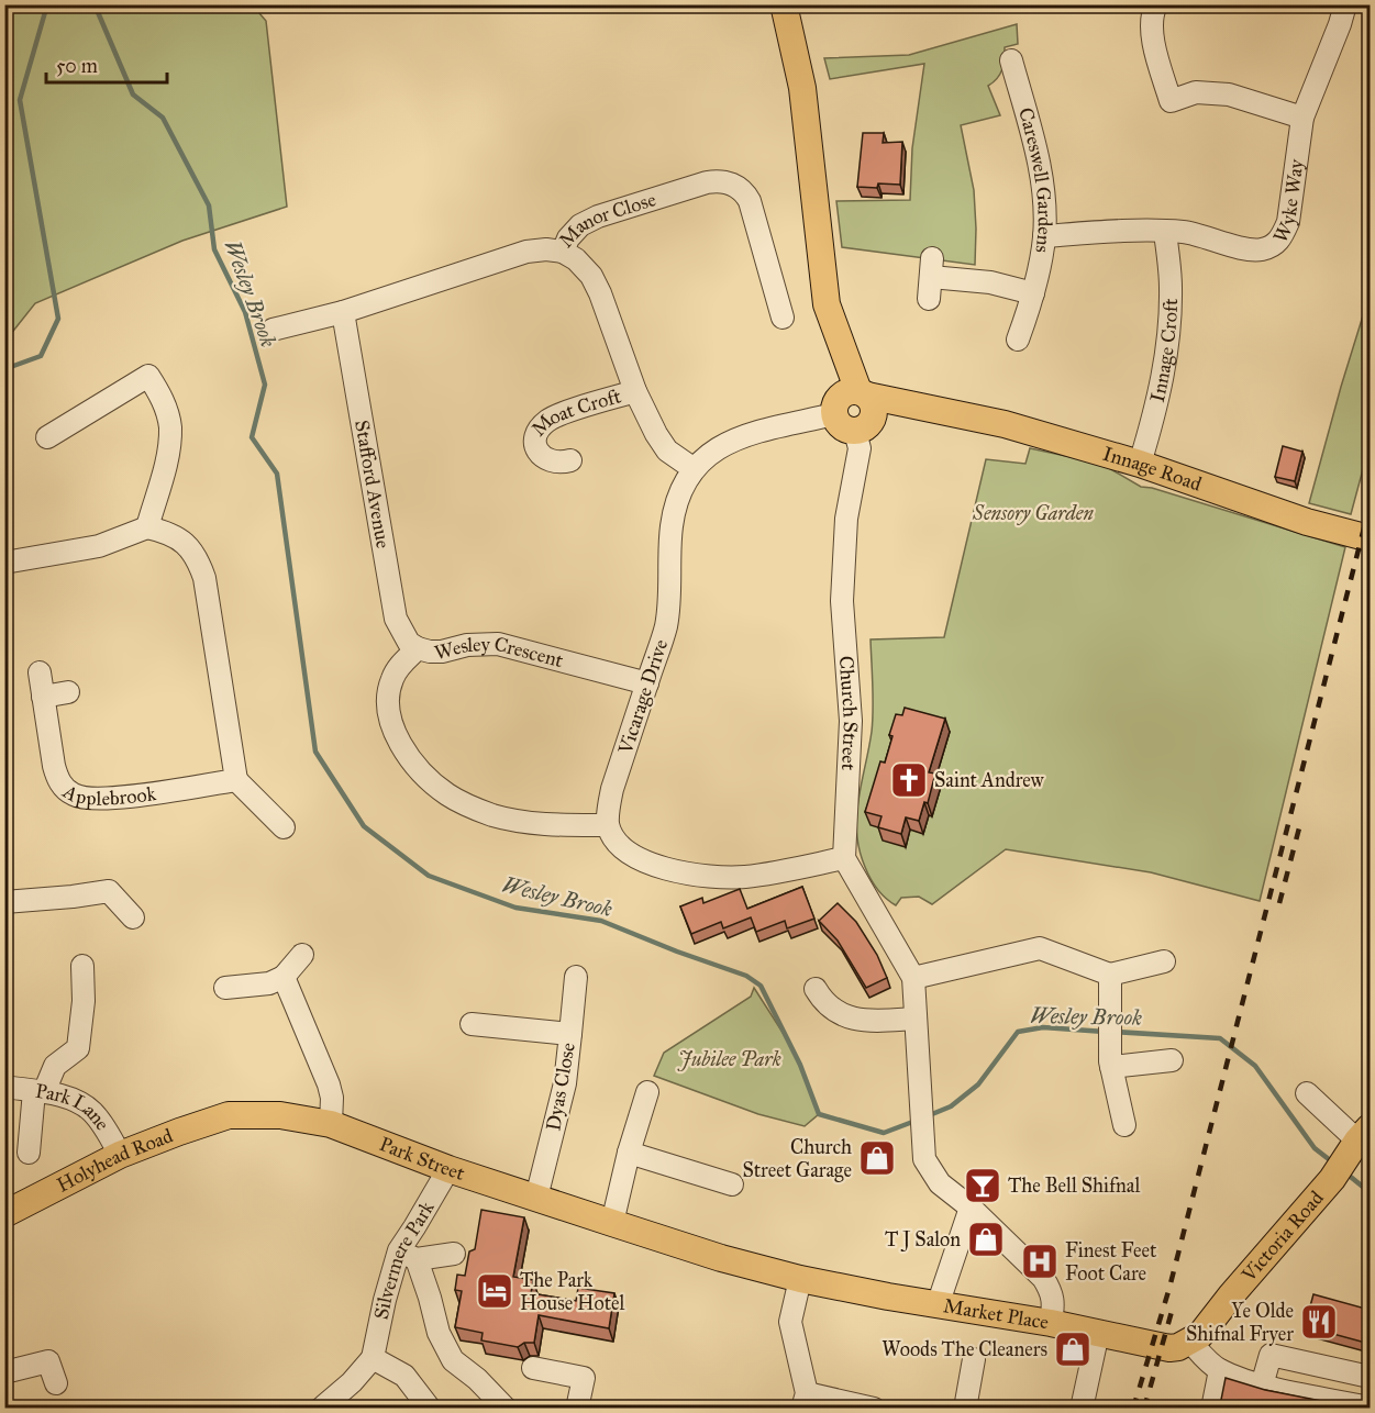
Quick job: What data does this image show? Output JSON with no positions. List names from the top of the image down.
{
  "streets": {
    "main road": [
      "Innage Road",
      "Park Street",
      "Holyhead Road",
      "Victoria Road",
      "Market Place"
    ],
    "street": [
      "Careswell Gardens",
      "Wyke Way",
      "Manor Close",
      "Innage Croft",
      "Moat Croft",
      "Stafford Avenue",
      "Wesley Crescent",
      "Vicarage Drive",
      "Church Street",
      "Applebrook",
      "Dyas Close",
      "Park Lane",
      "Silvermere Park"
    ]
  },
  "crossings": [
    ["Careswell Gardens", "Wyke Way"],
    ["Wyke Way", "Innage Croft"],
    ["Manor Close", "Moat Croft"],
    ["Manor Close", "Vicarage Drive"],
    ["Innage Croft", "Innage Road"],
    ["Innage Road", "Church Street"],
    ["Stafford Avenue", "Wesley Crescent"],
    ["Wesley Crescent", "Vicarage Drive"],
    ["Dyas Close", "Park Street"],
    ["Park Lane", "Holyhead Road"],
    ["Park Street", "Holyhead Road"],
    ["Park Street", "Silvermere Park"],
    ["Park Street", "Market Place"],
    ["Victoria Road", "Market Place"]
  ],
  "water": ["Wesley Brook"],
  "parks": ["Sensory Garden", "Jubilee Park"],
  "places": {
    "church": ["Saint Andrew"],
    "shop": ["Church Street Garage", "T J Salon", "Woods The Cleaners"],
    "bar": ["The Bell Shifnal"],
    "hospital": ["Finest Feet Foot Care"],
    "hotel": ["The Park House Hotel"],
    "restaurant": ["Ye Olde Shifnal Fryer"]
  },
  "scale_bar": "50 m"
}
